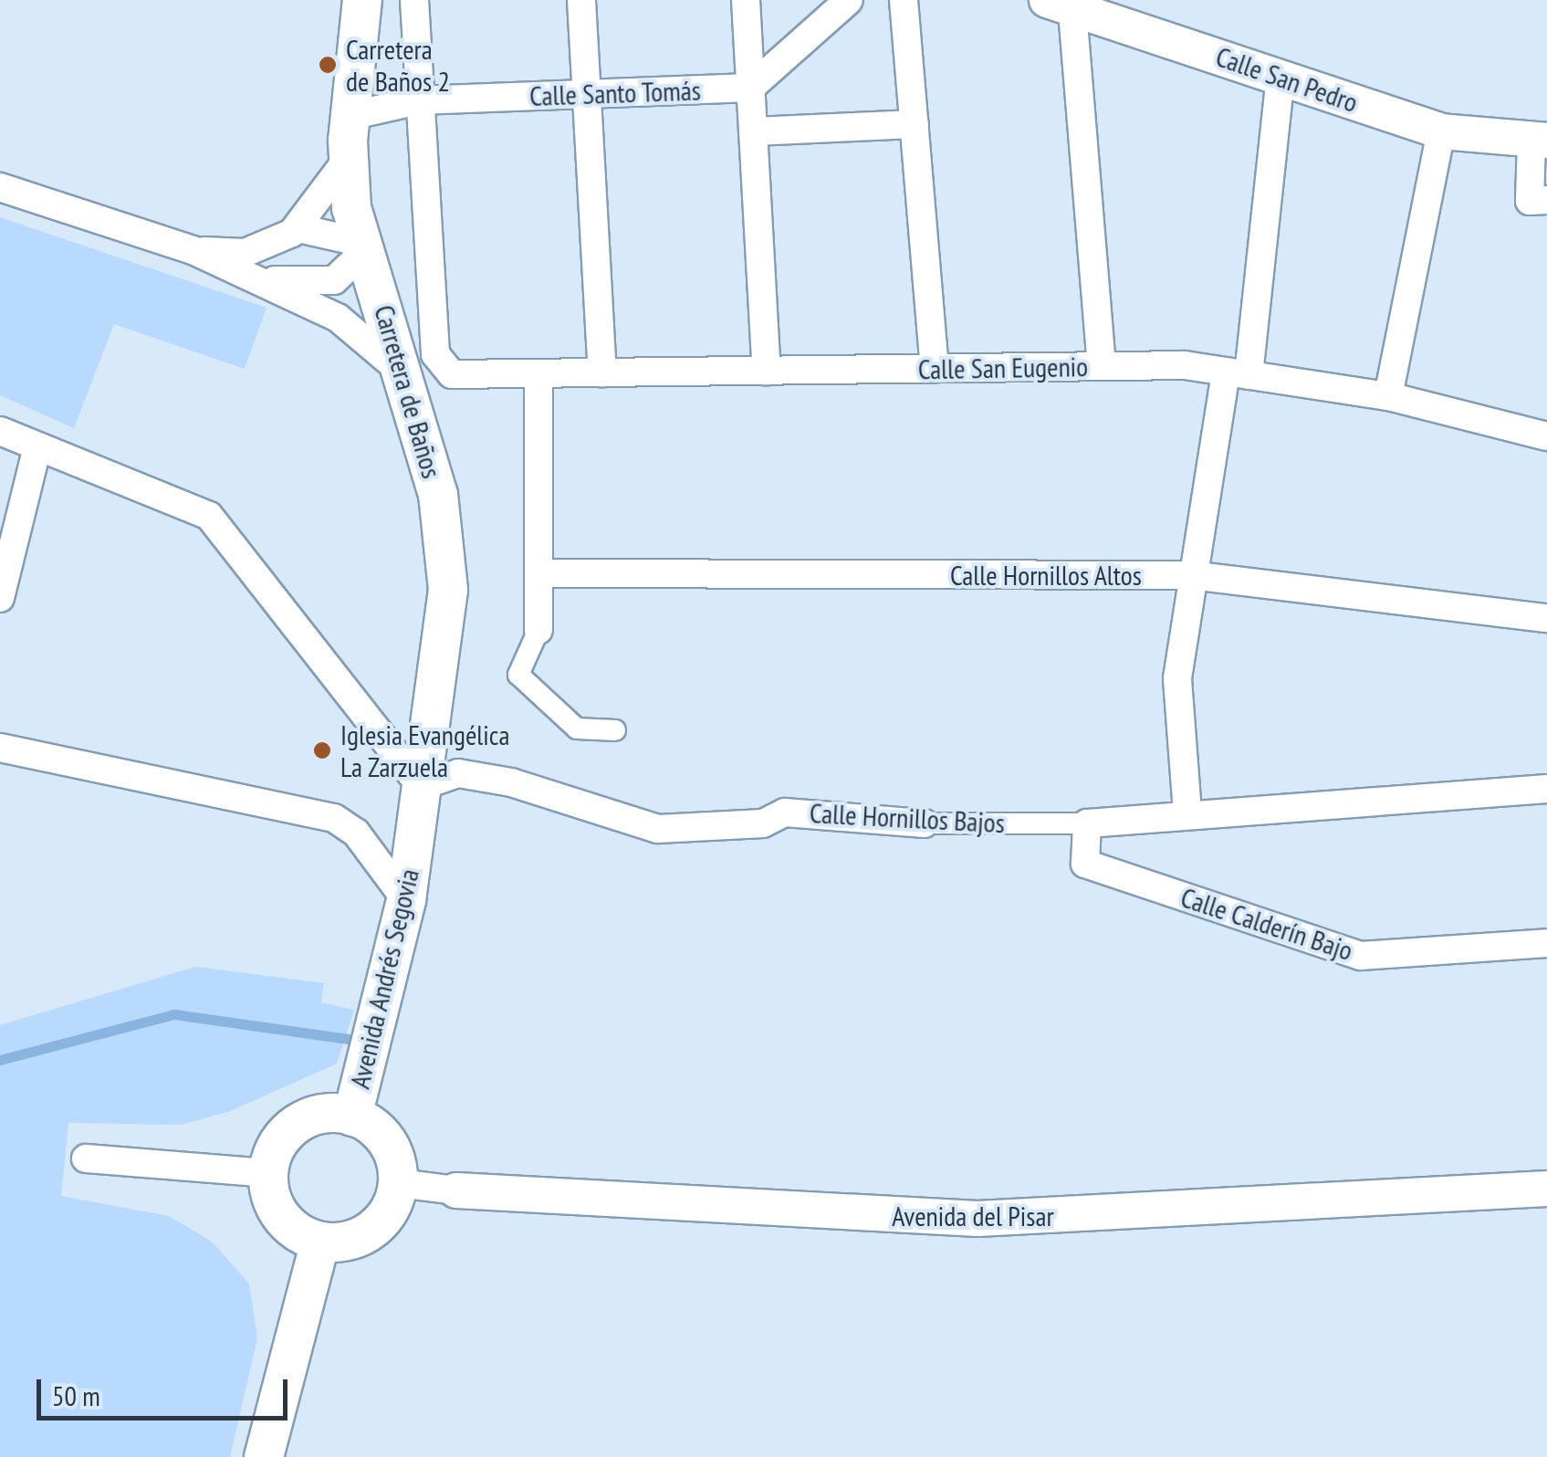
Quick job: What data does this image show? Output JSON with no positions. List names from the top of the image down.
{
  "streets": {
    "main road": ["Carretera de Baños", "Avenida Andrés Segovia"],
    "street": [
      "Calle San Pedro",
      "Calle Santo Tomás",
      "Calle San Eugenio",
      "Calle Hornillos Altos",
      "Calle Hornillos Bajos",
      "Calle Calderín Bajo",
      "Avenida del Pisar"
    ]
  },
  "crossings": [
    ["Calle Santo Tomás", "Calle San Eugenio"],
    ["Calle Santo Tomás", "Carretera de Baños"],
    ["Carretera de Baños", "Calle Hornillos Bajos"],
    ["Carretera de Baños", "Avenida Andrés Segovia"],
    ["Calle Hornillos Bajos", "Calle Calderín Bajo"],
    ["Calle Hornillos Bajos", "Avenida Andrés Segovia"],
    ["Avenida Andrés Segovia", "Avenida del Pisar"]
  ],
  "places": ["Carretera de Baños 2", "Iglesia Evangélica La Zarzuela"],
  "scale_bar": "50 m"
}
